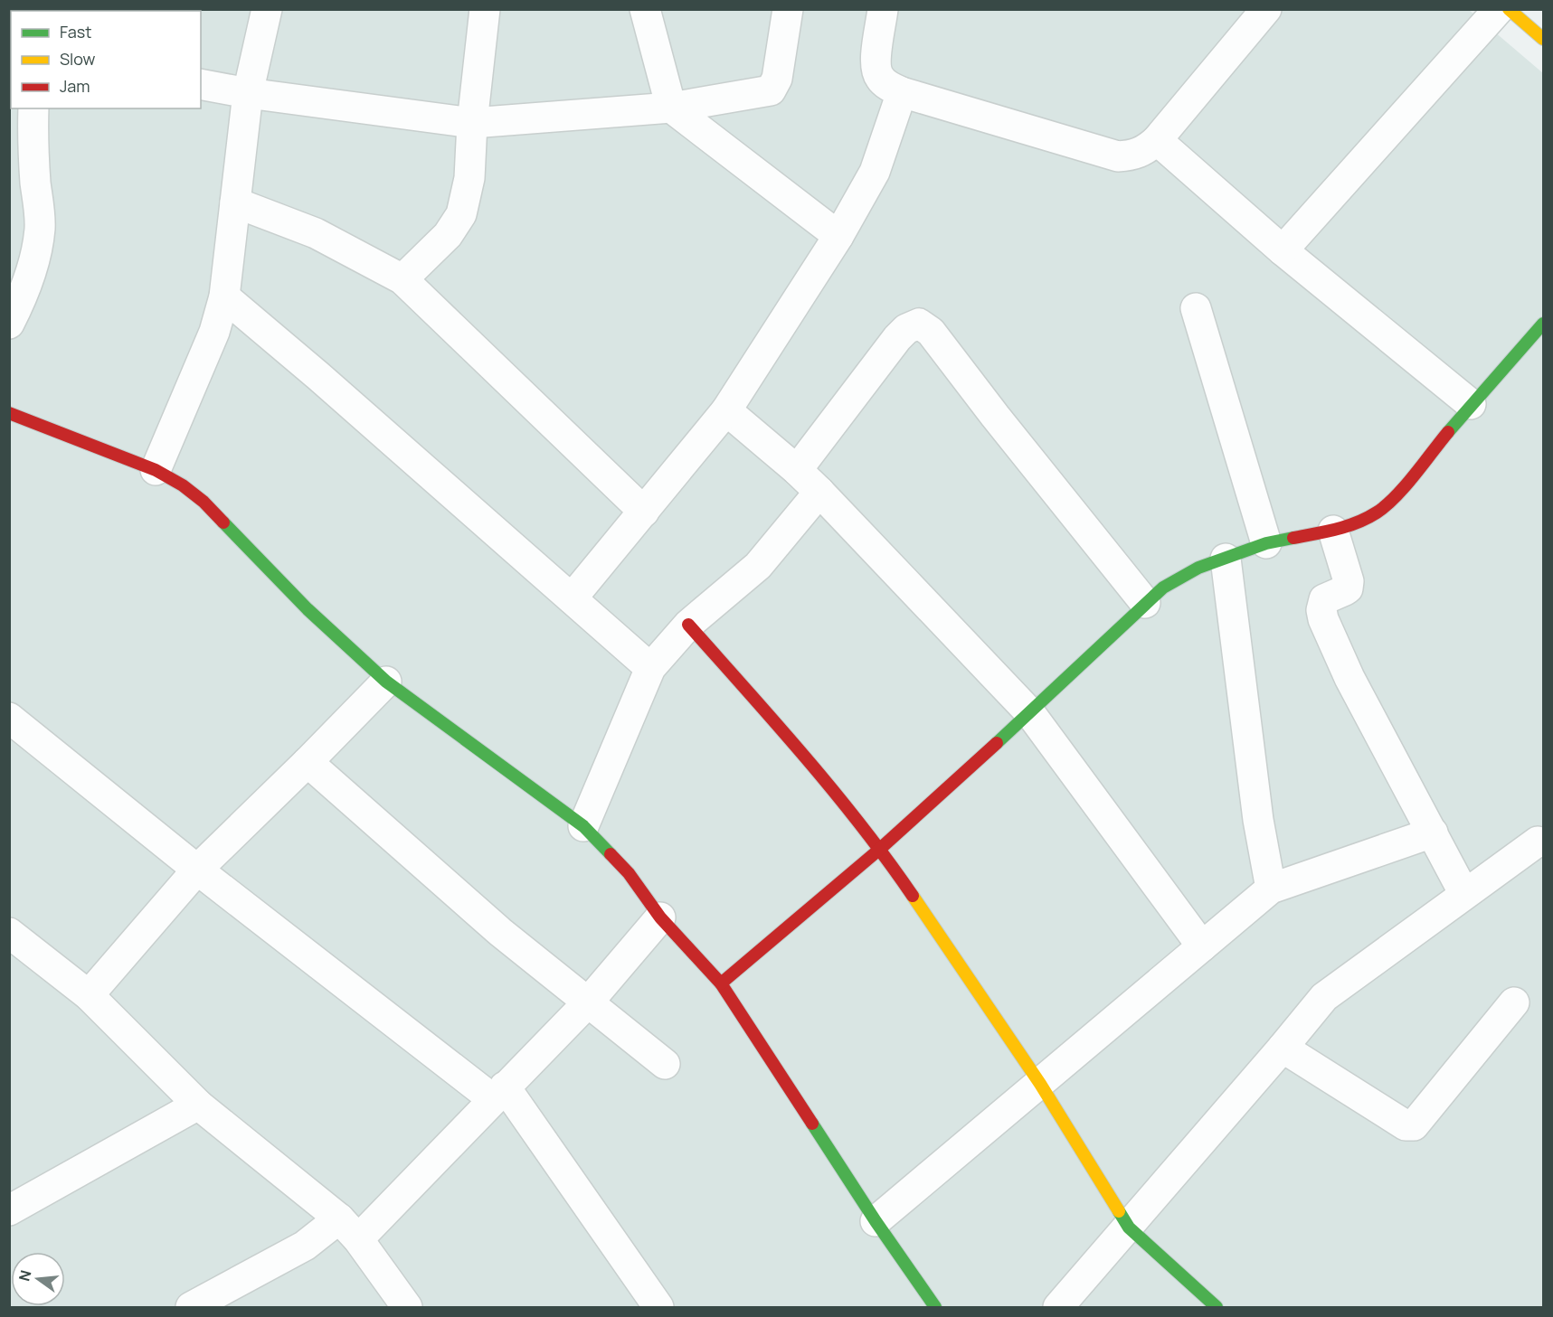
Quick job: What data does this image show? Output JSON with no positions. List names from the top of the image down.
{
  "legend": ["Fast", "Slow", "Jam"],
  "north": "left"
}
